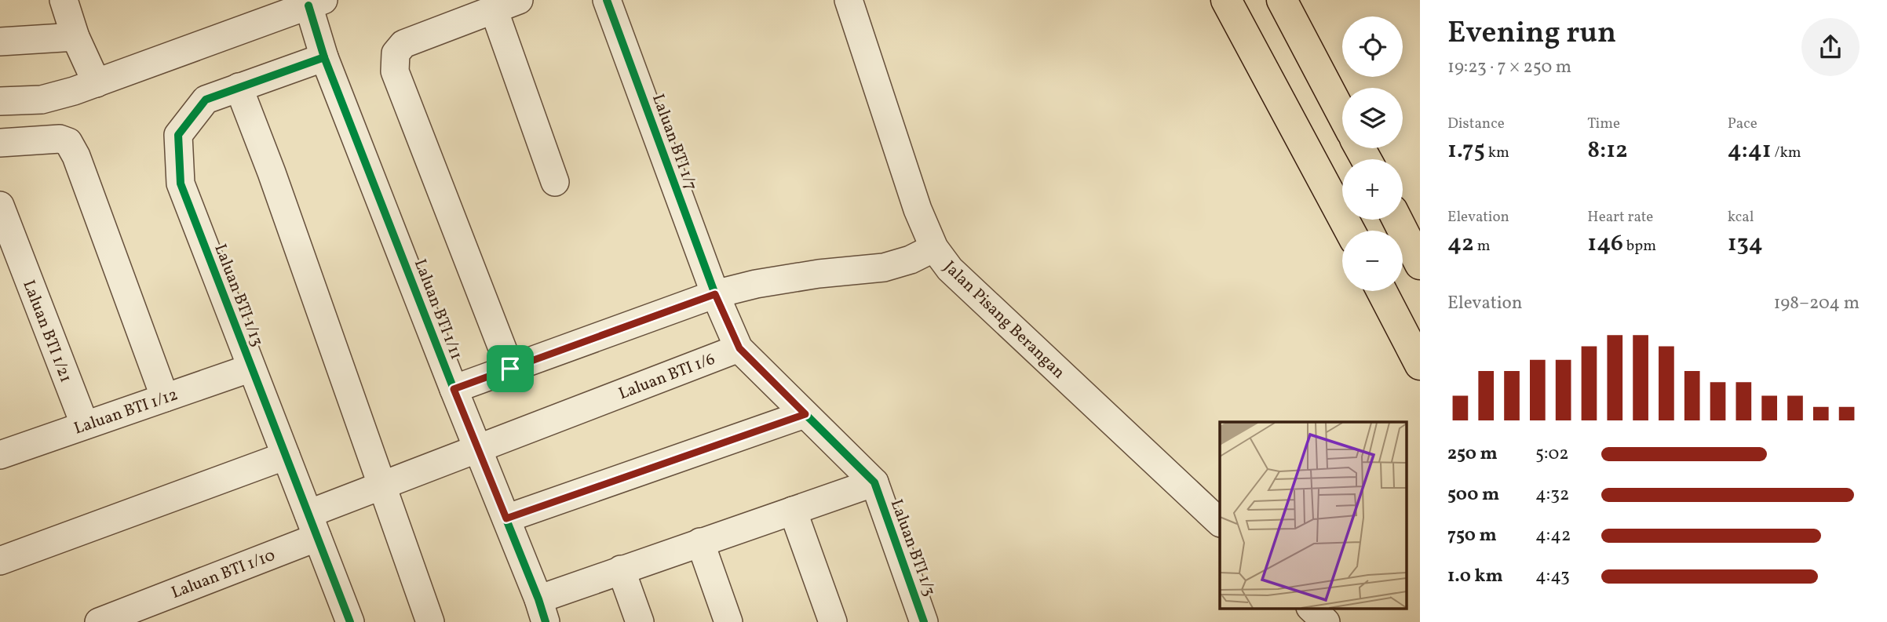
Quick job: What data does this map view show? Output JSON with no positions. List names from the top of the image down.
{
  "streets": {
    "street": [
      "Laluan BTI 1/7",
      "Laluan BTI 1/13",
      "Laluan BTI 1/11",
      "Jalan Pisang Berangan",
      "Laluan BTI 1/21",
      "Laluan BTI 1/6",
      "Laluan BTI 1/12",
      "Laluan BTI 1/3",
      "Laluan BTI 1/10"
    ]
  },
  "crossings": [
    ["Laluan BTI 1/7", "Laluan BTI 1/6"],
    ["Laluan BTI 1/13", "Laluan BTI 1/11"],
    ["Laluan BTI 1/13", "Laluan BTI 1/12"],
    ["Laluan BTI 1/13", "Laluan BTI 1/10"],
    ["Laluan BTI 1/11", "Laluan BTI 1/6"],
    ["Laluan BTI 1/21", "Laluan BTI 1/12"],
    ["Laluan BTI 1/6", "Laluan BTI 1/10"]
  ],
  "page": {
    "heading": ["Evening run", "19:23 · 7 × 250 m"],
    "map_buttons": ["+", "−"],
    "stats": [
      ["Distance", "1.75 km"],
      ["Time", "8:12"],
      ["Pace", "4:41 /km"],
      ["Elevation", "42 m"],
      ["Heart rate", "146 bpm"],
      ["kcal", "134"]
    ],
    "chart": ["Elevation", "198–204 m"],
    "list": [
      {
        "name": "250 m",
        "note": "5:02"
      },
      {
        "name": "500 m",
        "note": "4:32"
      },
      {
        "name": "750 m",
        "note": "4:42"
      },
      {
        "name": "1.0 km",
        "note": "4:43"
      }
    ]
  }
}
